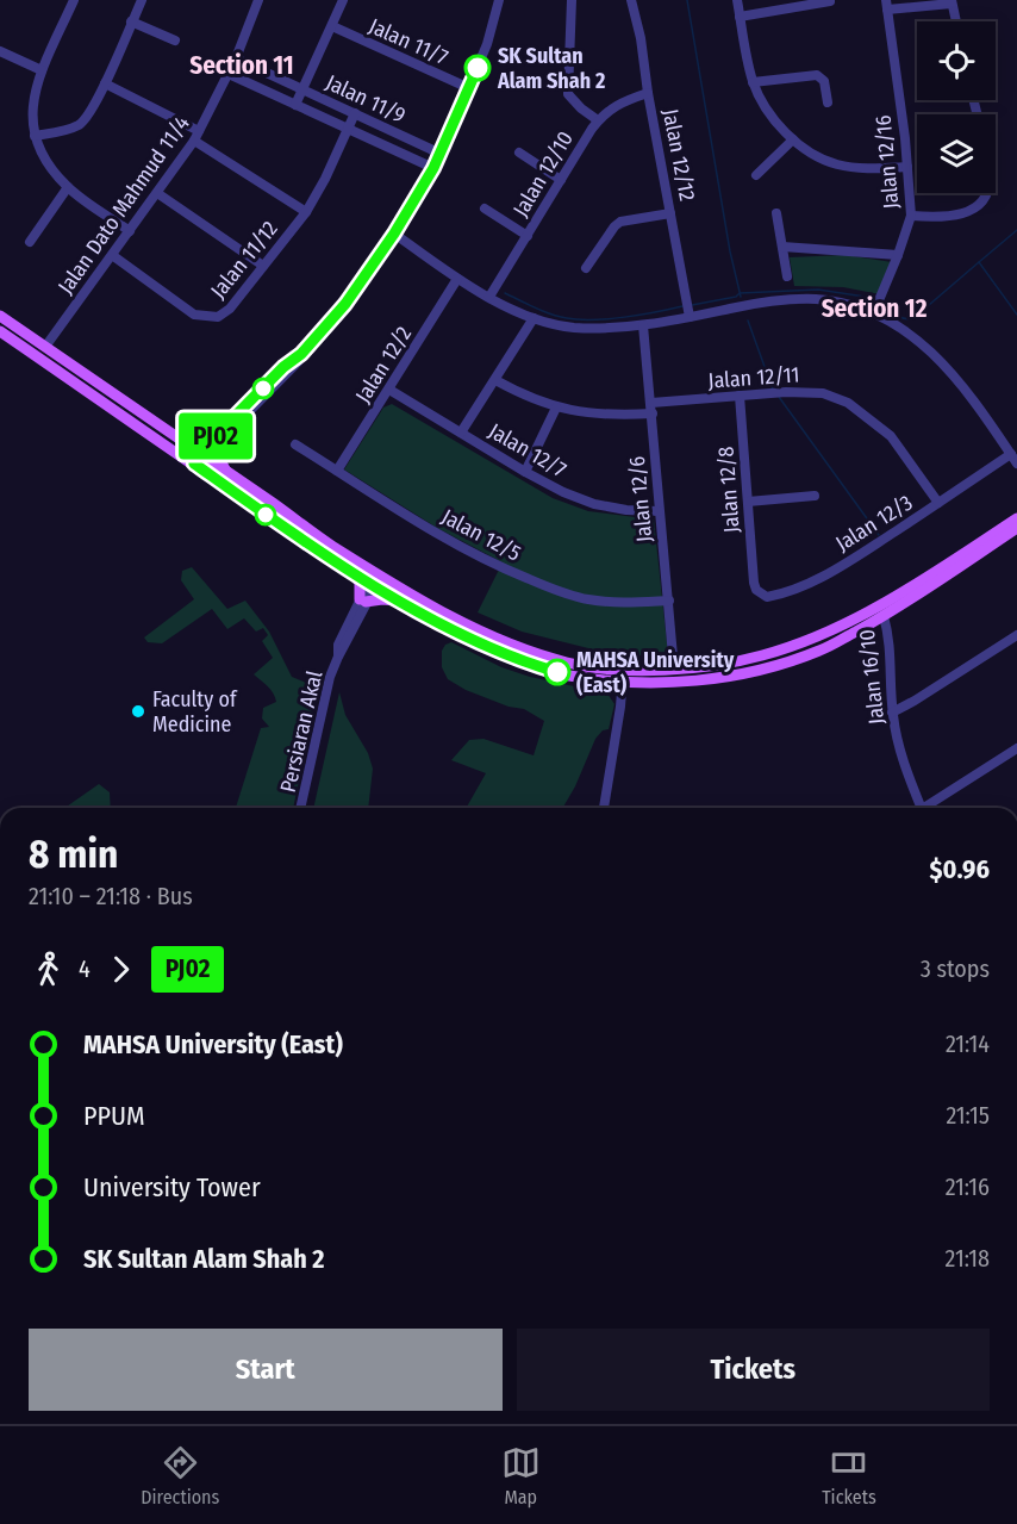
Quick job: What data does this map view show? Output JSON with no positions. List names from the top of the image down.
{
  "streets": {
    "street": [
      "Jalan 11/7",
      "Jalan 11/9",
      "Jalan 12/12",
      "Jalan 12/16",
      "Jalan 12/10",
      "Jalan Dato Mahmud 11/4",
      "Jalan 11/12",
      "Jalan 12/2",
      "Jalan 12/11",
      "Jalan 12/7",
      "Jalan 12/8",
      "Jalan 12/6",
      "Jalan 12/3",
      "Jalan 12/5",
      "Jalan 16/10",
      "Persiaran Akal"
    ]
  },
  "crossings": [
    ["Jalan 11/9", "Jalan Dato Mahmud 11/4"],
    ["Jalan 11/9", "Jalan 11/12"],
    ["Jalan 12/12", "Jalan 12/10"],
    ["Jalan Dato Mahmud 11/4", "Jalan 11/12"],
    ["Jalan 12/2", "Jalan 12/7"],
    ["Jalan 12/2", "Jalan 12/5"],
    ["Jalan 12/11", "Jalan 12/8"],
    ["Jalan 12/11", "Jalan 12/6"],
    ["Jalan 12/11", "Jalan 12/3"],
    ["Jalan 12/7", "Jalan 12/6"],
    ["Jalan 12/8", "Jalan 12/3"],
    ["Jalan 12/6", "Jalan 12/5"]
  ],
  "districts": ["Section 11", "Section 12"],
  "places": ["SK Sultan Alam Shah 2", "MAHSA University (East)", "Faculty of Medicine"],
  "lines": ["bus line PJ02"],
  "page": {
    "on_map": "PJ02",
    "heading": ["8 min", "21:10 – 21:18 · Bus", "$0.96"],
    "legs": ["4", "PJ02", "3 stops"],
    "list": [
      {
        "name": "MAHSA University (East)",
        "value": "21:14"
      },
      {
        "name": "PPUM",
        "value": "21:15"
      },
      {
        "name": "University Tower",
        "value": "21:16"
      },
      {
        "name": "SK Sultan Alam Shah 2",
        "value": "21:18"
      }
    ],
    "buttons": ["Start", "Tickets"],
    "tabs": ["Directions", "Map", "Tickets"]
  }
}
